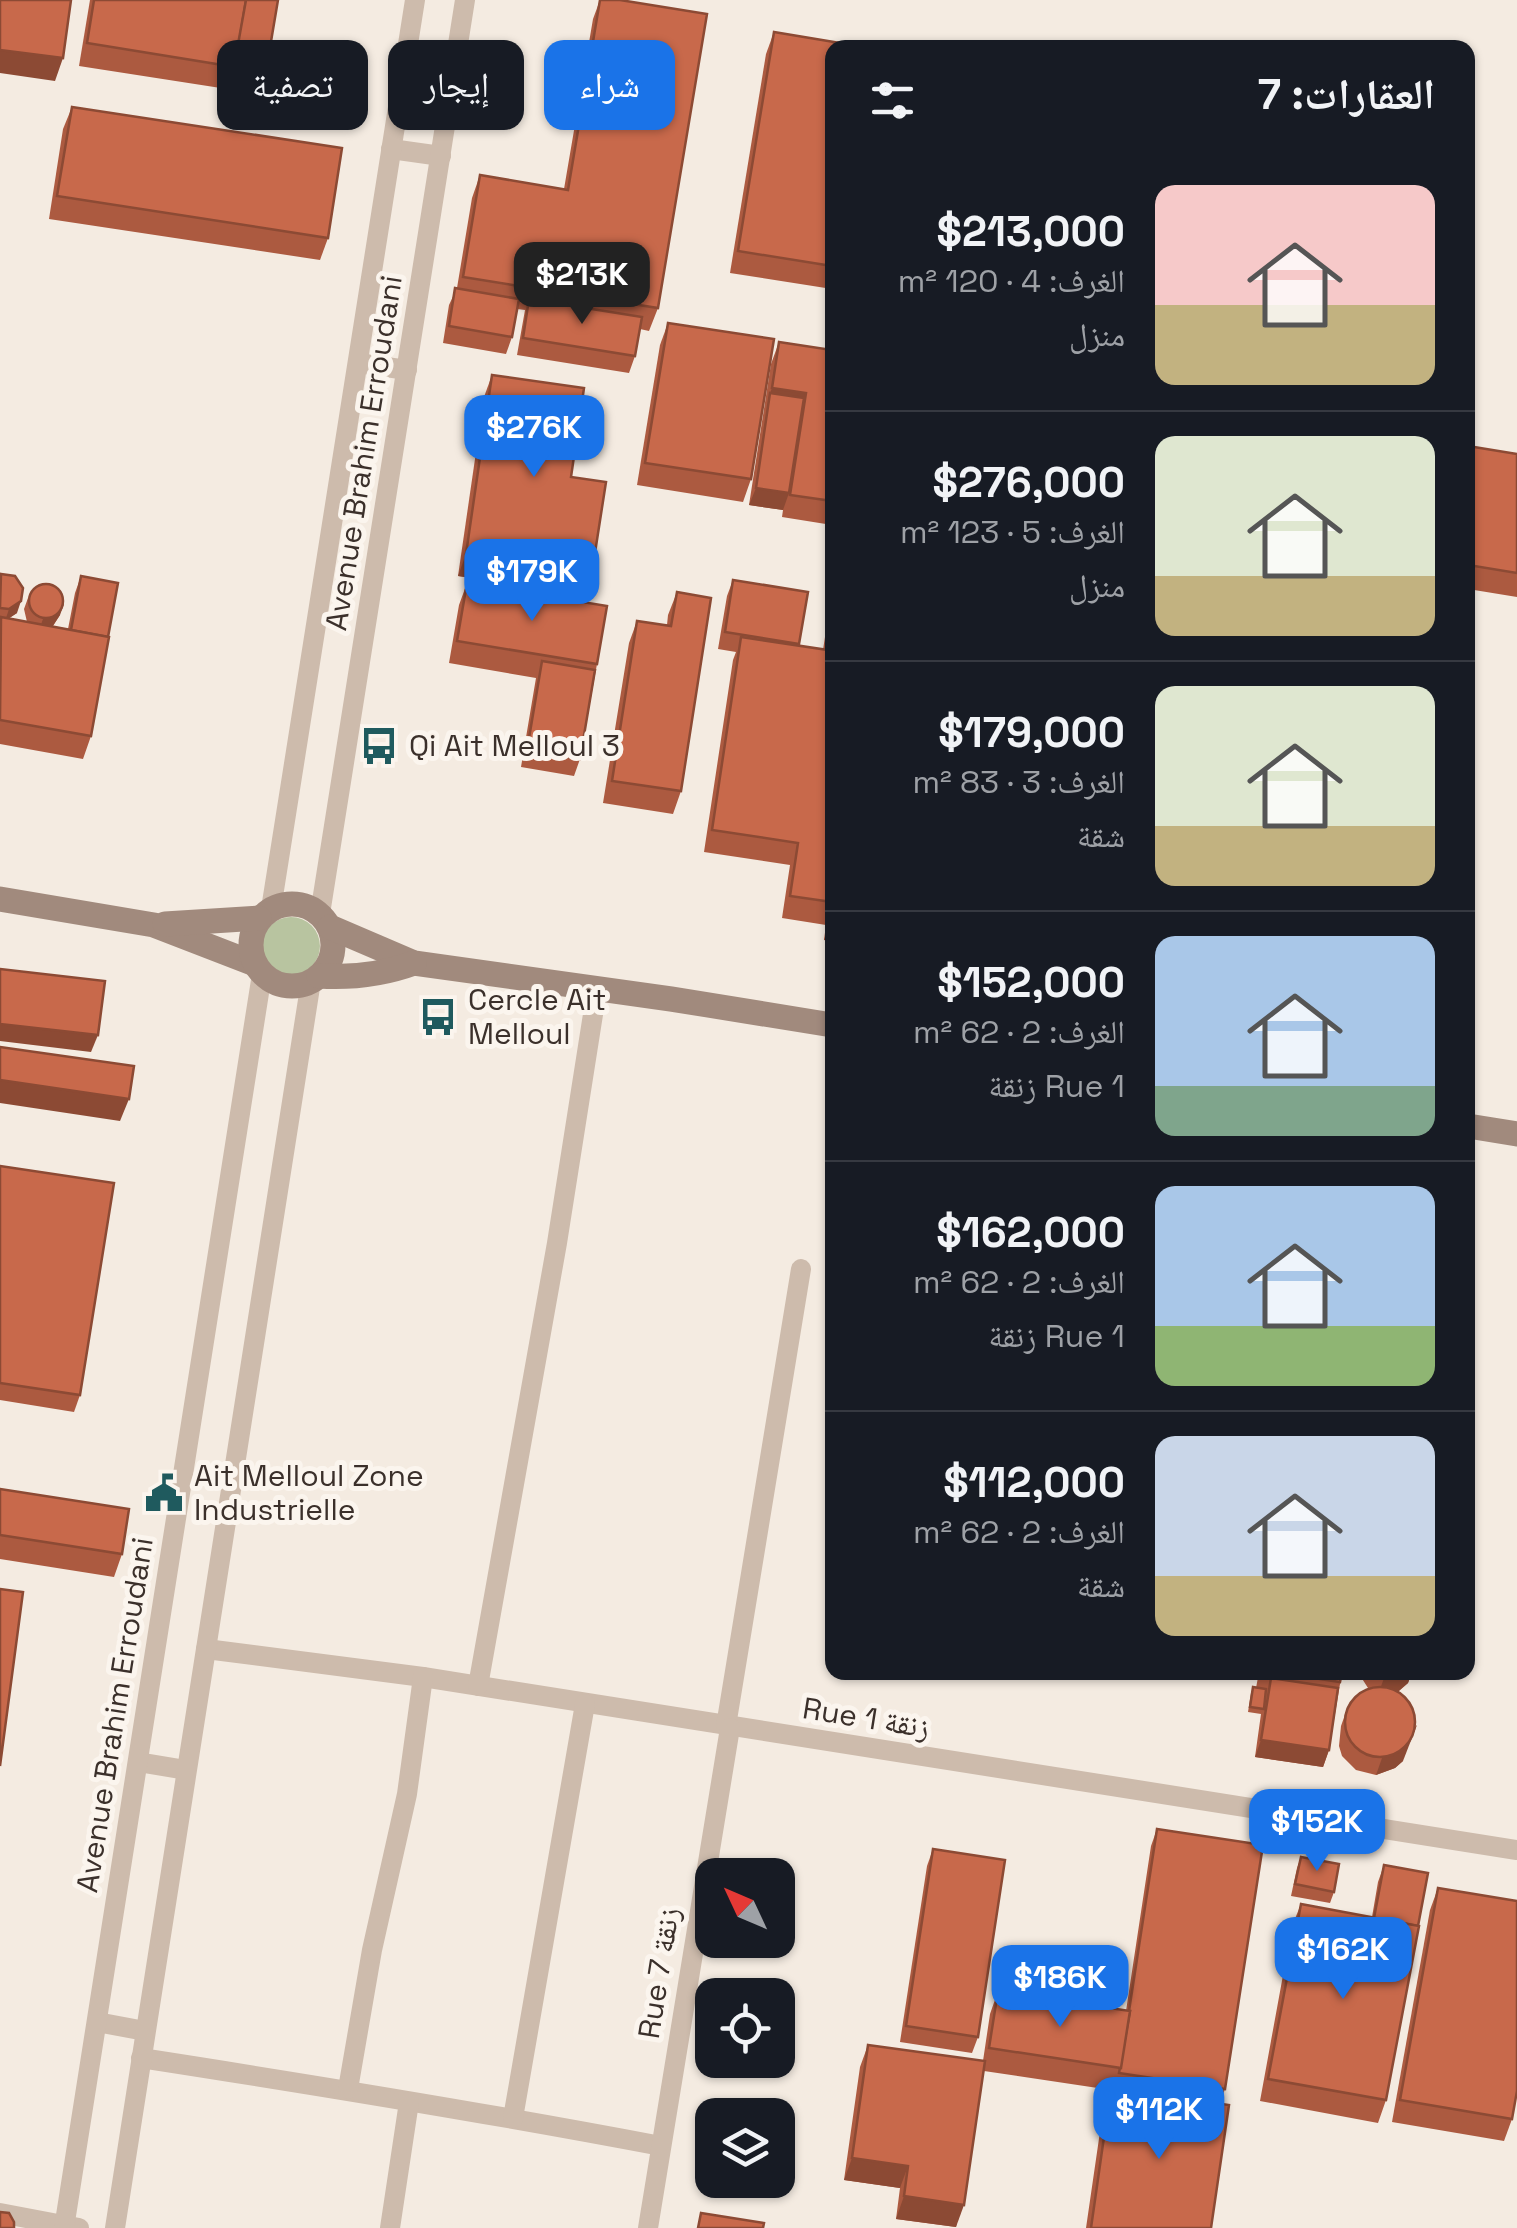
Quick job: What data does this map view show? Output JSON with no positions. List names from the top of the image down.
{
  "streets": {
    "street": ["Avenue Brahim Erroudani", "Rue 1 زنقة", "Rue 7 زنقة"]
  },
  "crossings": [
    ["Rue 1 زنقة", "Rue 7 زنقة"]
  ],
  "places": {
    "bus stop": ["Qi Ait Melloul 3", "Cercle Ait Melloul"],
    "public building": ["Ait Melloul Zone Industrielle"]
  },
  "north": "top left",
  "page": {
    "chip": ["شراء", "إيجار", "تصفية"],
    "heading": "العقارات: 7",
    "list": [
      {
        "name": "$213,000",
        "note": "الغرف: 4 · 120 m² · منزل"
      },
      {
        "name": "$276,000",
        "note": "الغرف: 5 · 123 m² · منزل"
      },
      {
        "name": "$179,000",
        "note": "الغرف: 3 · 83 m² · شقة"
      },
      {
        "name": "$152,000",
        "note": "الغرف: 2 · 62 m² · Rue 1 زنقة"
      },
      {
        "name": "$162,000",
        "note": "الغرف: 2 · 62 m² · Rue 1 زنقة"
      },
      {
        "name": "$112,000",
        "note": "الغرف: 2 · 62 m² · شقة"
      }
    ],
    "price": [
      "$213K",
      "$276K",
      "$179K",
      "$152K",
      "$162K",
      "$186K",
      "$112K"
    ]
  }
}
